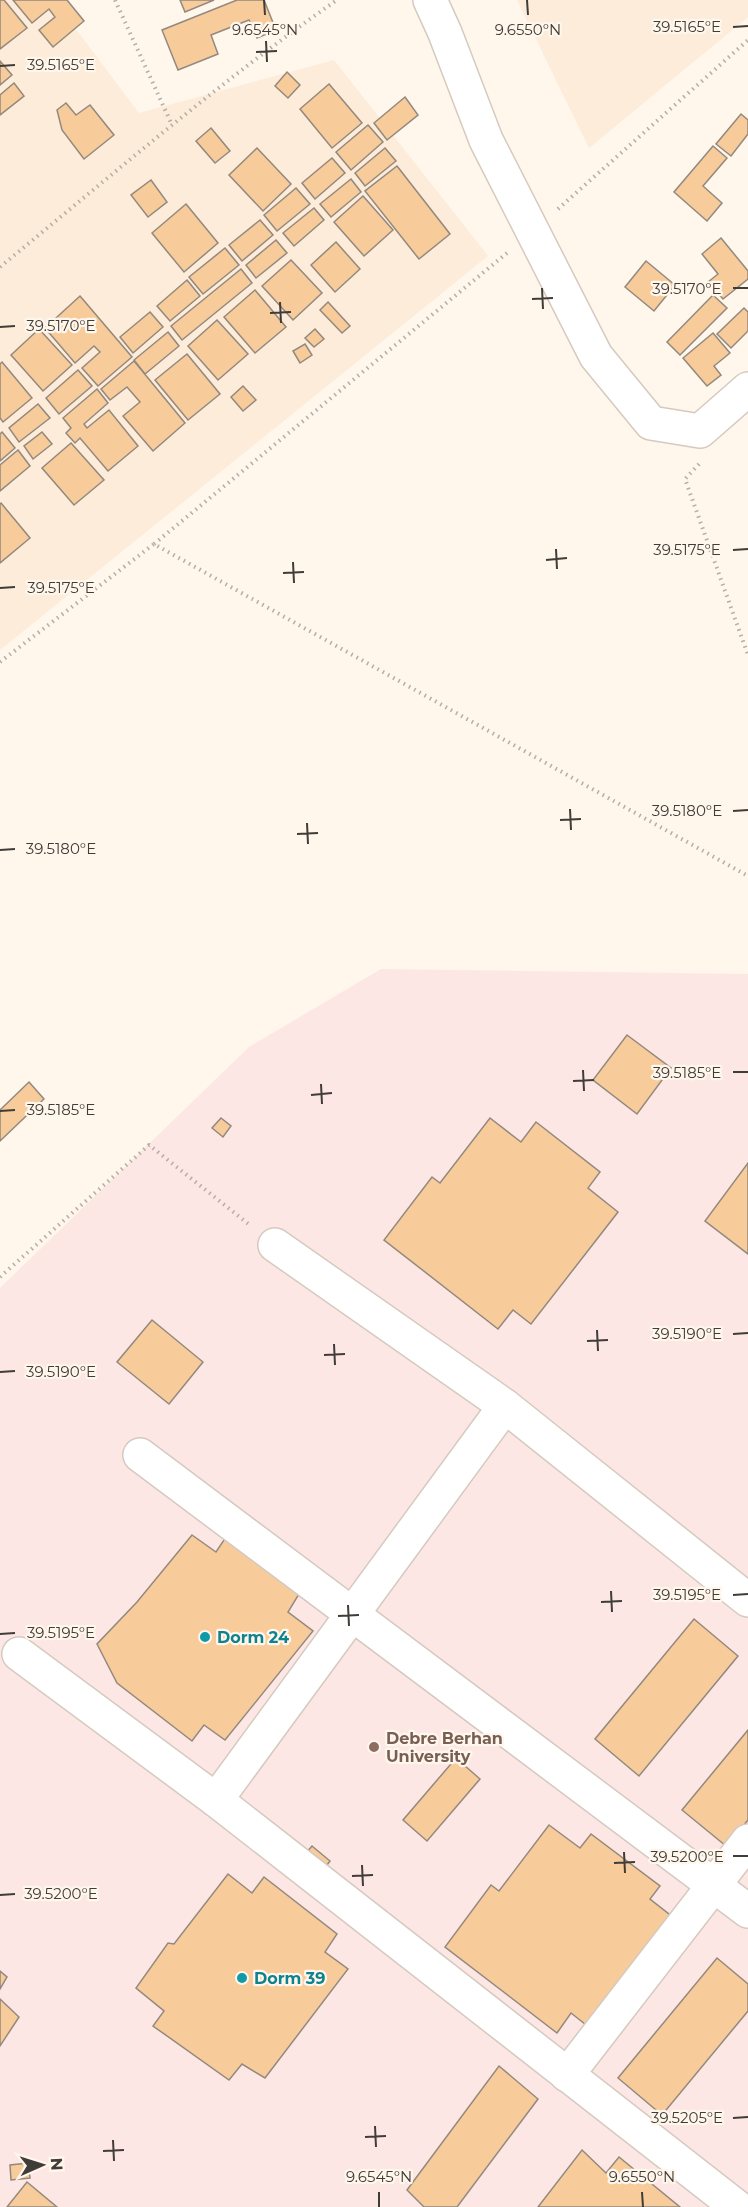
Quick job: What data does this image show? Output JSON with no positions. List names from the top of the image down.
{
  "places": ["Dorm 24", "Debre Berhan University", "Dorm 39"],
  "north": "right",
  "coordinates": [
    "39.5165°E",
    "9.6545°N",
    "9.6550°N",
    "39.5170°E",
    "39.5175°E",
    "39.5180°E",
    "39.5185°E",
    "39.5190°E",
    "39.5195°E",
    "39.5200°E",
    "39.5205°E"
  ]
}
